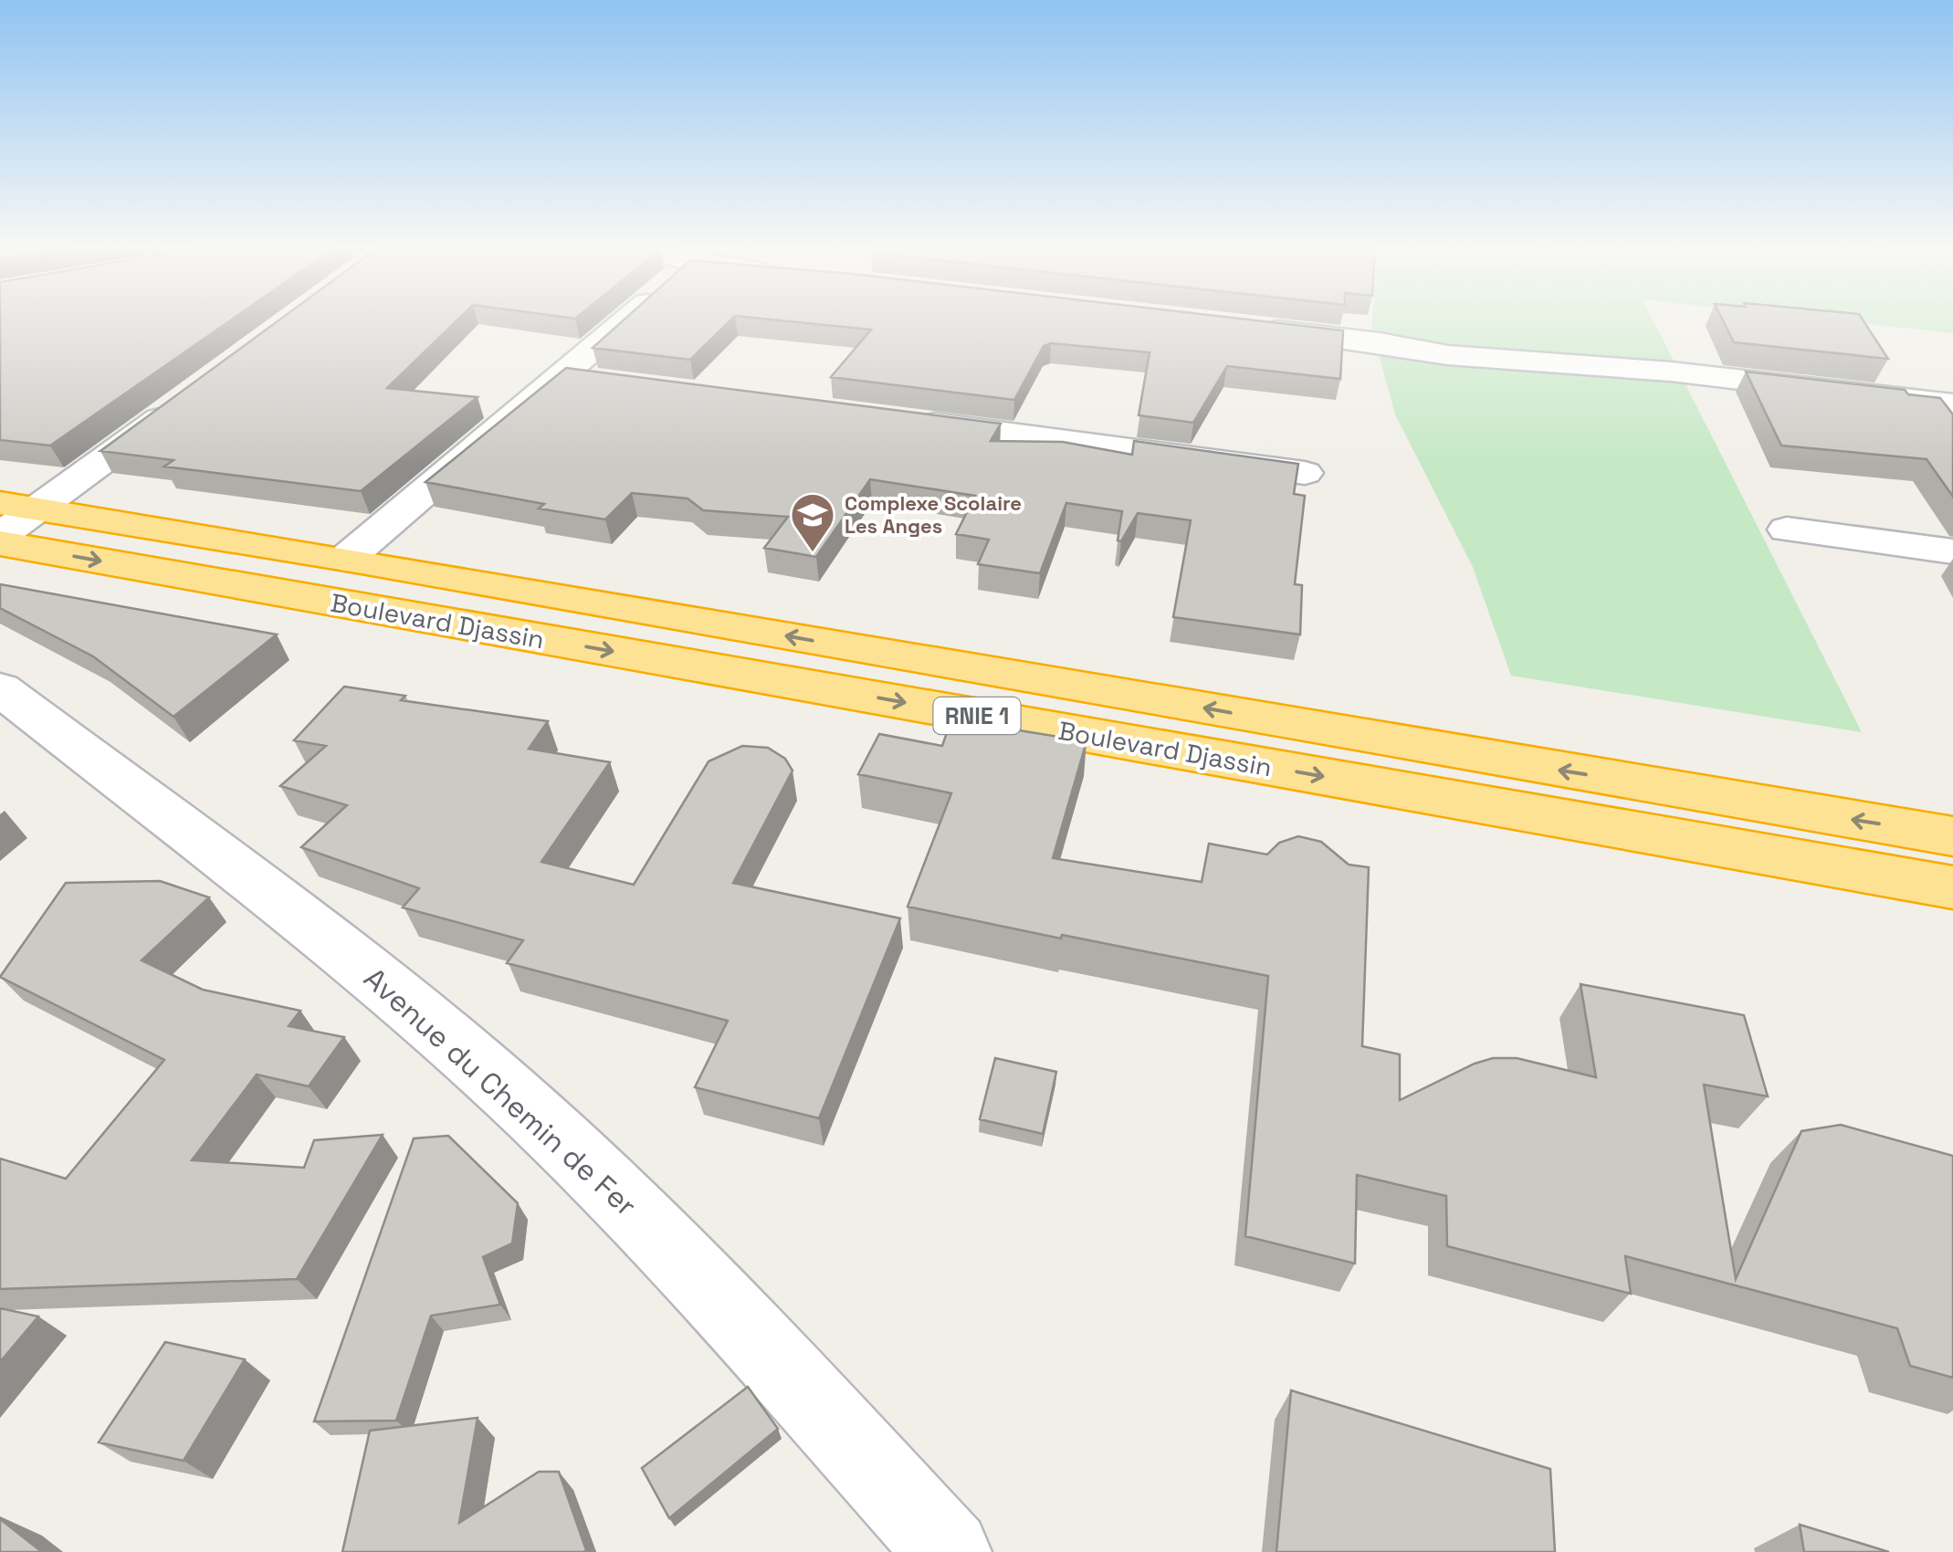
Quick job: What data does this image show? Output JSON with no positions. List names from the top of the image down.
{
  "streets": {
    "highway": ["Boulevard Djassin", "RNIE 1"],
    "street": ["Avenue du Chemin de Fer"]
  },
  "places": {
    "school or university": ["Complexe Scolaire Les Anges"]
  }
}
